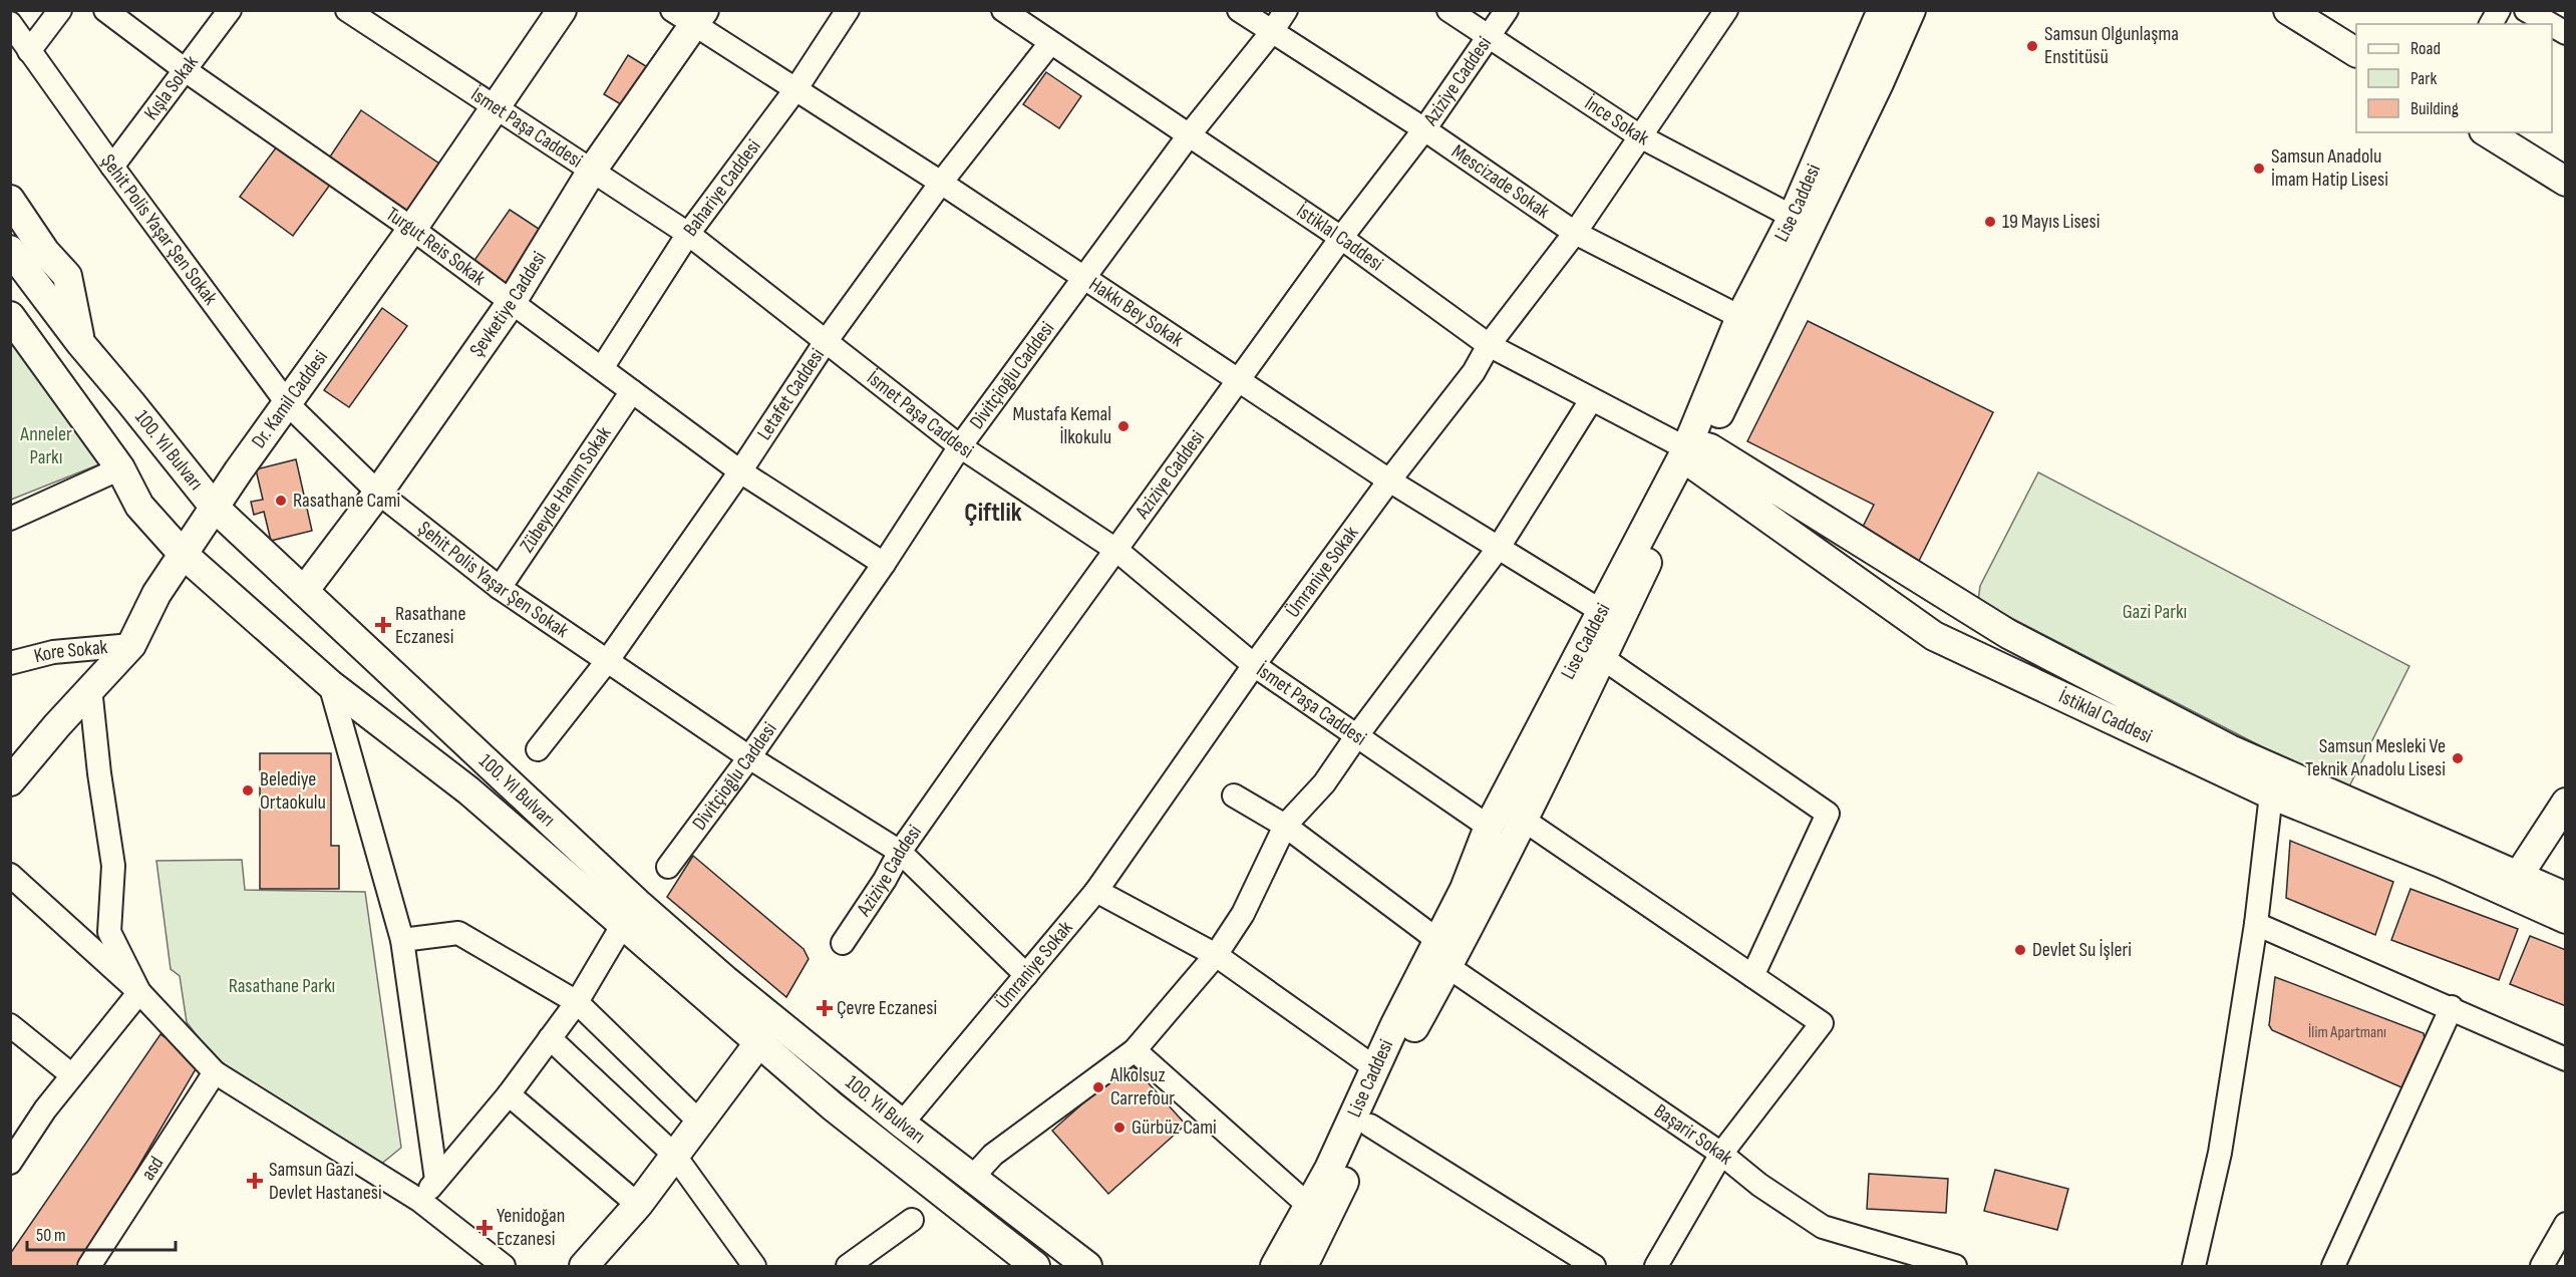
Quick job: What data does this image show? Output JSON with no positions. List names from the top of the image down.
{
  "streets": {
    "main road": [
      "Lise Caddesi",
      "İstiklal Caddesi",
      "Şevketiye Caddesi",
      "Dr. Kamil Caddesi",
      "100. Yıl Bulvarı"
    ],
    "street": [
      "Aziziye Caddesi",
      "Kışla Sokak",
      "İnce Sokak",
      "İsmet Paşa Caddesi",
      "Mescizade Sokak",
      "Bahariye Caddesi",
      "Şehit Polis Yaşar Şen Sokak",
      "Turgut Reis Sokak",
      "Hakkı Bey Sokak",
      "Divitçioğlu Caddesi",
      "Letafet Caddesi",
      "Zübeyde Hanım Sokak",
      "Ümraniye Sokak",
      "Kore Sokak",
      "Başarir Sokak",
      "asd"
    ]
  },
  "crossings": [
    ["Aziziye Caddesi", "İnce Sokak"],
    ["Aziziye Caddesi", "İsmet Paşa Caddesi"],
    ["Aziziye Caddesi", "Mescizade Sokak"],
    ["Aziziye Caddesi", "Şehit Polis Yaşar Şen Sokak"],
    ["Aziziye Caddesi", "İstiklal Caddesi"],
    ["Aziziye Caddesi", "Hakkı Bey Sokak"],
    ["Kışla Sokak", "Şehit Polis Yaşar Şen Sokak"],
    ["Kışla Sokak", "Turgut Reis Sokak"],
    ["İnce Sokak", "Lise Caddesi"],
    ["İnce Sokak", "Ümraniye Sokak"],
    ["İsmet Paşa Caddesi", "Bahariye Caddesi"],
    ["İsmet Paşa Caddesi", "Lise Caddesi"],
    ["İsmet Paşa Caddesi", "Şevketiye Caddesi"],
    ["İsmet Paşa Caddesi", "Divitçioğlu Caddesi"],
    ["İsmet Paşa Caddesi", "Letafet Caddesi"],
    ["İsmet Paşa Caddesi", "Dr. Kamil Caddesi"],
    ["İsmet Paşa Caddesi", "Ümraniye Sokak"],
    ["Mescizade Sokak", "Lise Caddesi"],
    ["Mescizade Sokak", "Divitçioğlu Caddesi"],
    ["Mescizade Sokak", "Ümraniye Sokak"],
    ["Bahariye Caddesi", "Turgut Reis Sokak"],
    ["Bahariye Caddesi", "Hakkı Bey Sokak"],
    ["Lise Caddesi", "İstiklal Caddesi"],
    ["Lise Caddesi", "Hakkı Bey Sokak"],
    ["Lise Caddesi", "Başarir Sokak"],
    ["Şehit Polis Yaşar Şen Sokak", "Şevketiye Caddesi"],
    ["Şehit Polis Yaşar Şen Sokak", "Divitçioğlu Caddesi"],
    ["Şehit Polis Yaşar Şen Sokak", "Letafet Caddesi"],
    ["Şehit Polis Yaşar Şen Sokak", "Dr. Kamil Caddesi"],
    ["Şehit Polis Yaşar Şen Sokak", "Zübeyde Hanım Sokak"],
    ["Şehit Polis Yaşar Şen Sokak", "Ümraniye Sokak"],
    ["İstiklal Caddesi", "Divitçioğlu Caddesi"],
    ["İstiklal Caddesi", "Letafet Caddesi"],
    ["İstiklal Caddesi", "Ümraniye Sokak"],
    ["Turgut Reis Sokak", "Şevketiye Caddesi"],
    ["Turgut Reis Sokak", "Divitçioğlu Caddesi"],
    ["Turgut Reis Sokak", "Letafet Caddesi"],
    ["Turgut Reis Sokak", "Dr. Kamil Caddesi"],
    ["Turgut Reis Sokak", "Zübeyde Hanım Sokak"],
    ["Şevketiye Caddesi", "Hakkı Bey Sokak"],
    ["Şevketiye Caddesi", "100. Yıl Bulvarı"],
    ["Hakkı Bey Sokak", "Divitçioğlu Caddesi"],
    ["Hakkı Bey Sokak", "Letafet Caddesi"],
    ["Hakkı Bey Sokak", "Ümraniye Sokak"],
    ["Dr. Kamil Caddesi", "100. Yıl Bulvarı"],
    ["Dr. Kamil Caddesi", "Kore Sokak"],
    ["100. Yıl Bulvarı", "Ümraniye Sokak"]
  ],
  "districts": ["Çiftlik"],
  "parks": ["Anneler Parkı", "Gazi Parkı", "Rasathane Parkı"],
  "places": {
    "other": [
      "Samsun Olgunlaşma Enstitüsü",
      "Samsun Anadolu İmam Hatip Lisesi",
      "19 Mayıs Lisesi",
      "Mustafa Kemal İlkokulu",
      "Rasathane Cami",
      "Samsun Mesleki Ve Teknik Anadolu Lisesi",
      "Belediye Ortaokulu",
      "Devlet Su İşleri",
      "Alkolsuz Carrefour",
      "Gürbüz Cami"
    ],
    "health": [
      "Rasathane Eczanesi",
      "Çevre Eczanesi",
      "Samsun Gazi Devlet Hastanesi",
      "Yenidoğan Eczanesi"
    ]
  },
  "house_numbers": ["İlim Apartmanı"],
  "legend": ["Road", "Park", "Building"],
  "scale_bar": "50 m"
}
